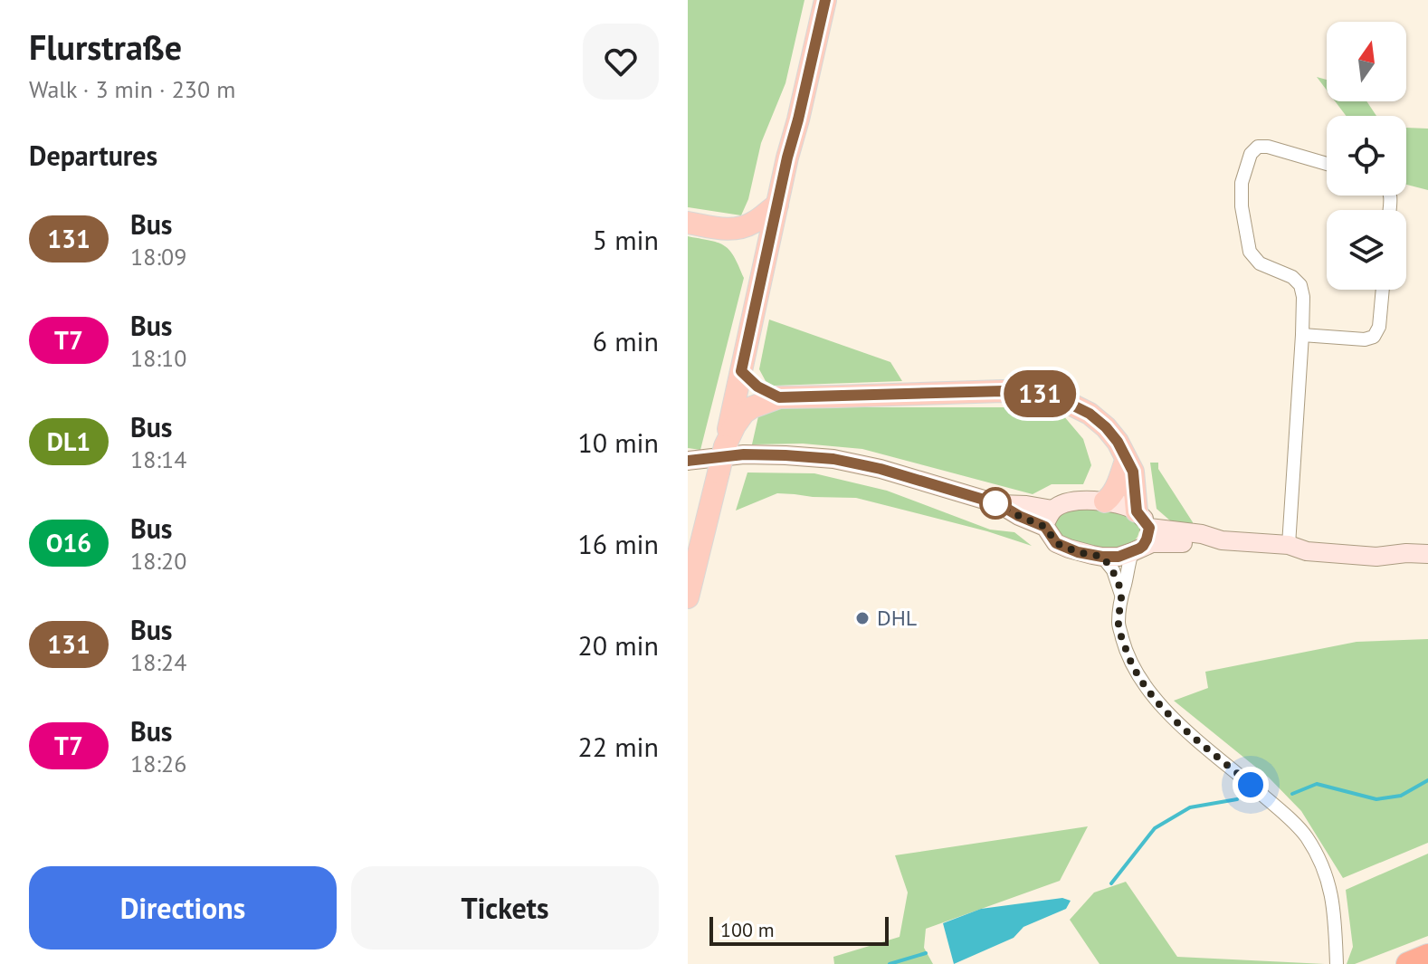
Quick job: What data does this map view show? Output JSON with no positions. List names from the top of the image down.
{
  "places": ["DHL"],
  "lines": ["bus line 131"],
  "scale_bar": "100 m",
  "north": "top",
  "page": {
    "heading": [
      ["Flurstraße", "Walk · 3 min · 230 m"],
      "Departures"
    ],
    "on_map": "131",
    "list": [
      {
        "mark": "131",
        "name": "Bus",
        "note": "18:09",
        "value": "5 min"
      },
      {
        "mark": "T7",
        "name": "Bus",
        "note": "18:10",
        "value": "6 min"
      },
      {
        "mark": "DL1",
        "name": "Bus",
        "note": "18:14",
        "value": "10 min"
      },
      {
        "mark": "O16",
        "name": "Bus",
        "note": "18:20",
        "value": "16 min"
      },
      {
        "mark": "131",
        "name": "Bus",
        "note": "18:24",
        "value": "20 min"
      },
      {
        "mark": "T7",
        "name": "Bus",
        "note": "18:26",
        "value": "22 min"
      }
    ],
    "buttons": ["Directions", "Tickets"],
    "scale": "100 m"
  }
}
